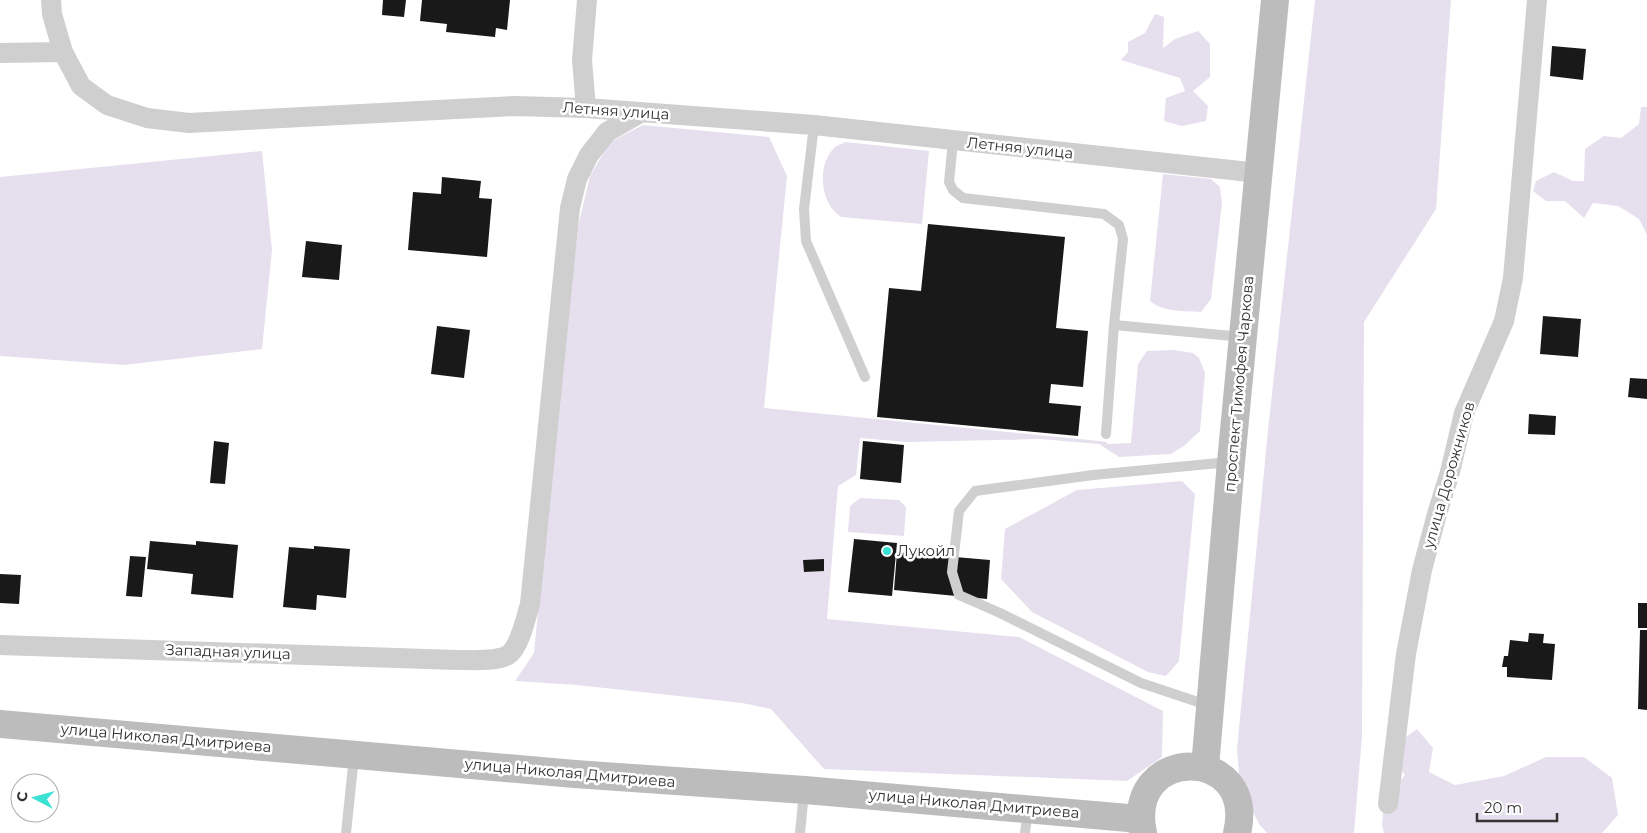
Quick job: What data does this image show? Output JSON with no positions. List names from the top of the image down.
{
  "streets": {
    "main road": ["проспект Тимофея Чаркова", "улица Николая Дмитриева"],
    "street": ["Летняя улица", "улица Дорожников", "Западная улица"]
  },
  "crossings": [
    ["Летняя улица", "проспект Тимофея Чаркова"],
    ["Летняя улица", "Западная улица"]
  ],
  "places": ["Лукойл"],
  "scale_bar": "20 m",
  "north": "left"
}
